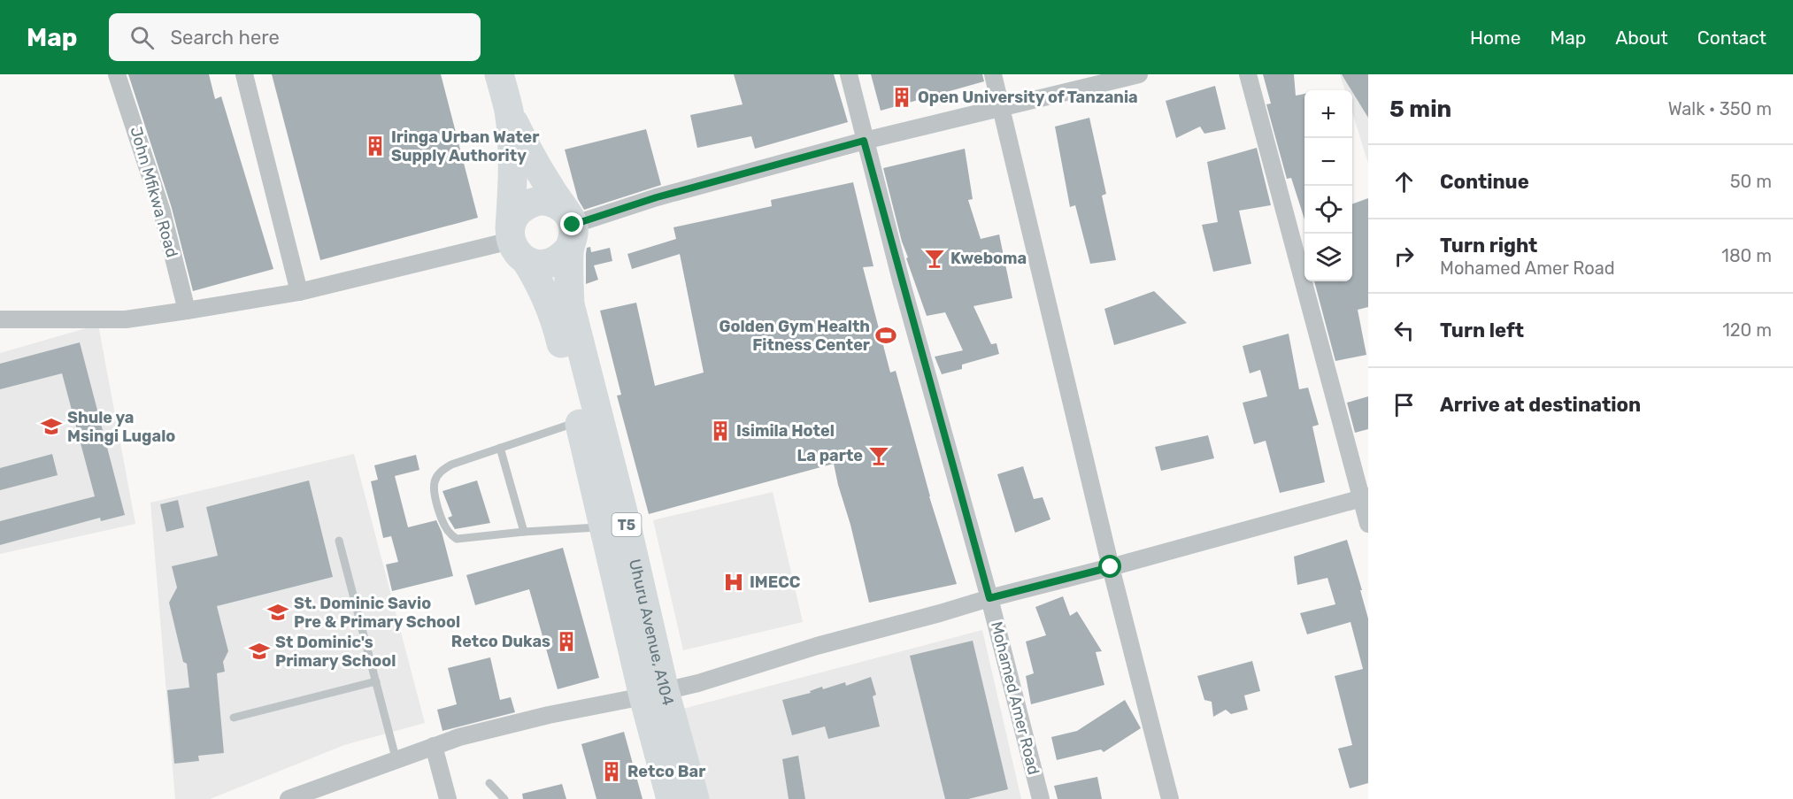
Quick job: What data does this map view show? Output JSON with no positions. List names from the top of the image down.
{
  "streets": {
    "highway": ["T5", "Uhuru Avenue, A104"],
    "street": ["John Mfikwa Road", "Mohamed Amer Road"]
  },
  "places": {
    "building": [
      "Open University of Tanzania",
      "Iringa Urban Water Supply Authority",
      "Isimila Hotel",
      "Retco Dukas",
      "Retco Bar"
    ],
    "bar": ["Kweboma", "La parte"],
    "sports": ["Golden Gym Health Fitness Center"],
    "school or university": ["Shule ya Msingi Lugalo", "St. Dominic Savio Pre & Primary School", "St Dominic's Primary School"],
    "hospital": ["IMECC"]
  },
  "page": {
    "header": "Map",
    "search": "Search here",
    "nav": [
      "Home",
      "Map",
      "About",
      "Contact"
    ],
    "heading": ["5 min", "Walk · 350 m"],
    "map_buttons": ["+", "−"],
    "list": [
      ["Continue", "50 m"],
      ["Turn right", "Mohamed Amer Road", "180 m"],
      ["Turn left", "120 m"],
      "Arrive at destination"
    ]
  }
}
